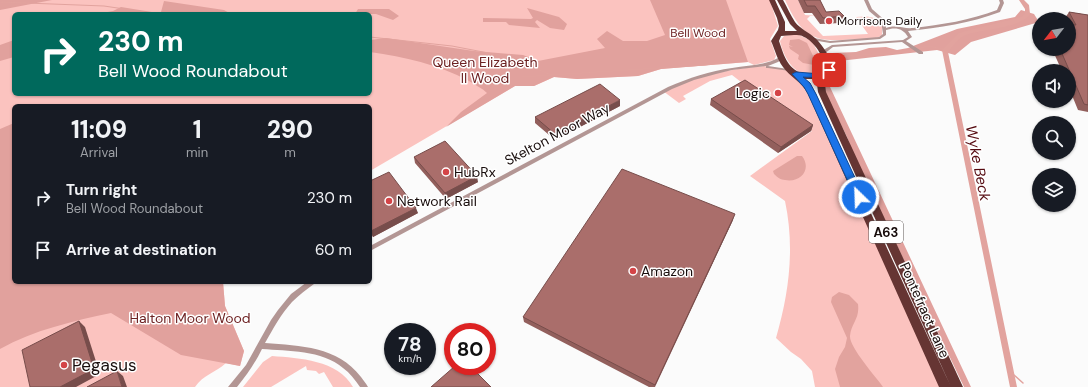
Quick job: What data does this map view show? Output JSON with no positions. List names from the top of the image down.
{
  "streets": {
    "highway": ["A63", "Pontefract Lane"],
    "street": ["Skelton Moor Way"]
  },
  "crossings": [
    ["Skelton Moor Way", "A63"],
    ["Skelton Moor Way", "Pontefract Lane"],
    ["A63", "Pontefract Lane"]
  ],
  "water": ["Wyke Beck"],
  "parks": ["Bell Wood", "Queen Elizabeth II Wood", "Halton Moor Wood"],
  "places": [
    "Morrisons Daily",
    "Logic",
    "HubRx",
    "Network Rail",
    "Amazon",
    "Pegasus"
  ],
  "north": "bottom left",
  "page": {
    "turn": ["230 m", "Bell Wood Roundabout"],
    "eta": [
      "11:09",
      "Arrival",
      "1",
      "min",
      "290",
      "m"
    ],
    "list": [
      {
        "name": "Turn right",
        "note": "Bell Wood Roundabout",
        "value": "230 m"
      },
      {
        "name": "Arrive at destination",
        "value": "60 m"
      }
    ],
    "speed": "78 km/h",
    "limit": "80"
  }
}
